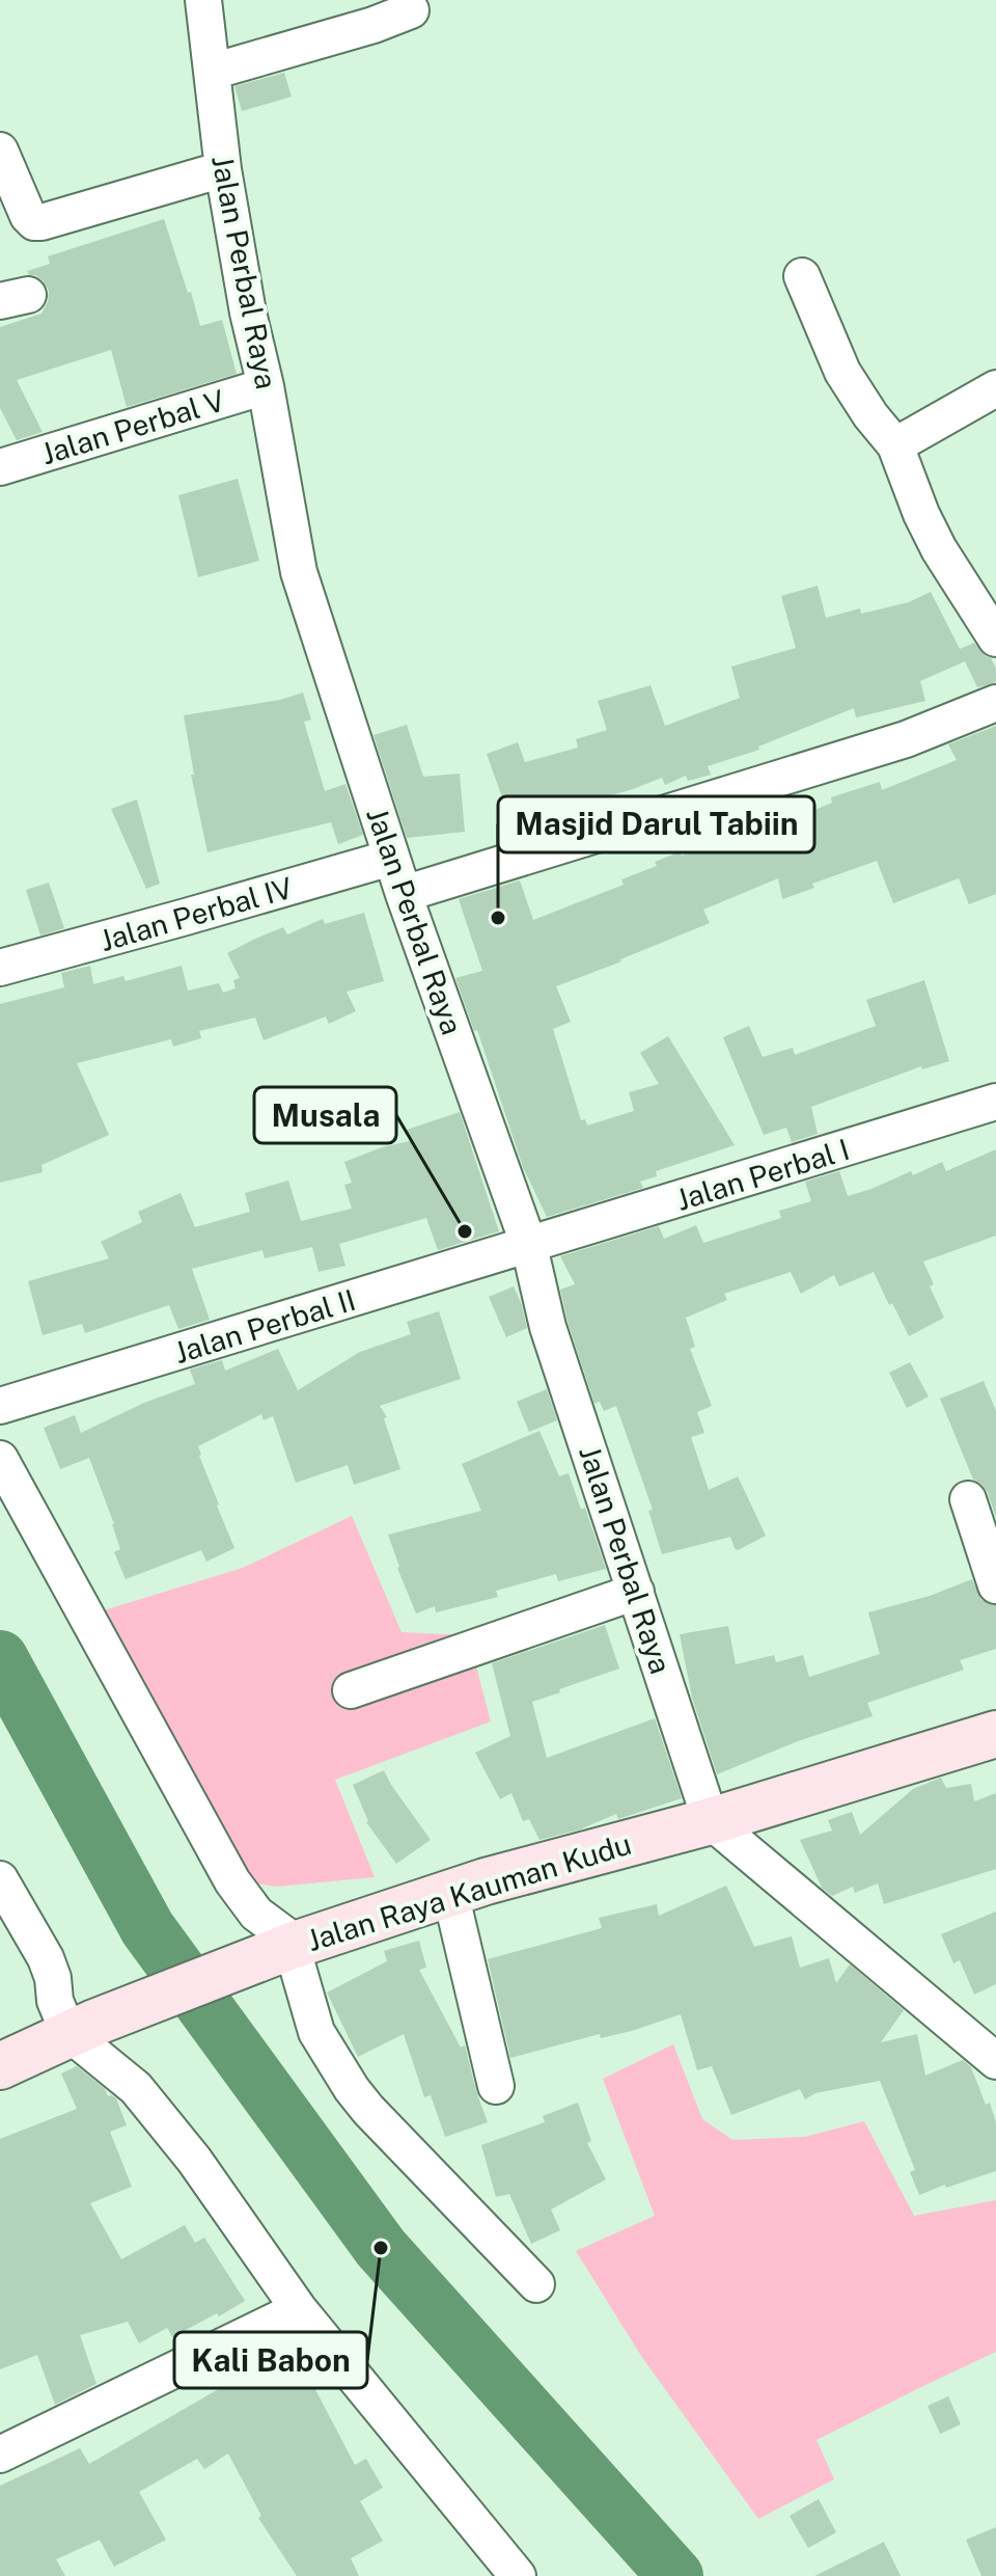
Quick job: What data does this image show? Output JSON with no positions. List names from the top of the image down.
{
  "streets": {
    "street": [
      "Jalan Perbal Raya",
      "Jalan Perbal V",
      "Jalan Perbal IV",
      "Jalan Perbal I",
      "Jalan Perbal II",
      "Jalan Raya Kauman Kudu"
    ]
  },
  "crossings": [
    ["Jalan Perbal Raya", "Jalan Perbal V"],
    ["Jalan Perbal Raya", "Jalan Perbal IV"],
    ["Jalan Perbal Raya", "Jalan Perbal I"],
    ["Jalan Perbal Raya", "Jalan Perbal II"],
    ["Jalan Perbal Raya", "Jalan Raya Kauman Kudu"],
    ["Jalan Perbal I", "Jalan Perbal II"]
  ],
  "places": ["Masjid Darul Tabiin", "Musala", "Kali Babon"]
}
